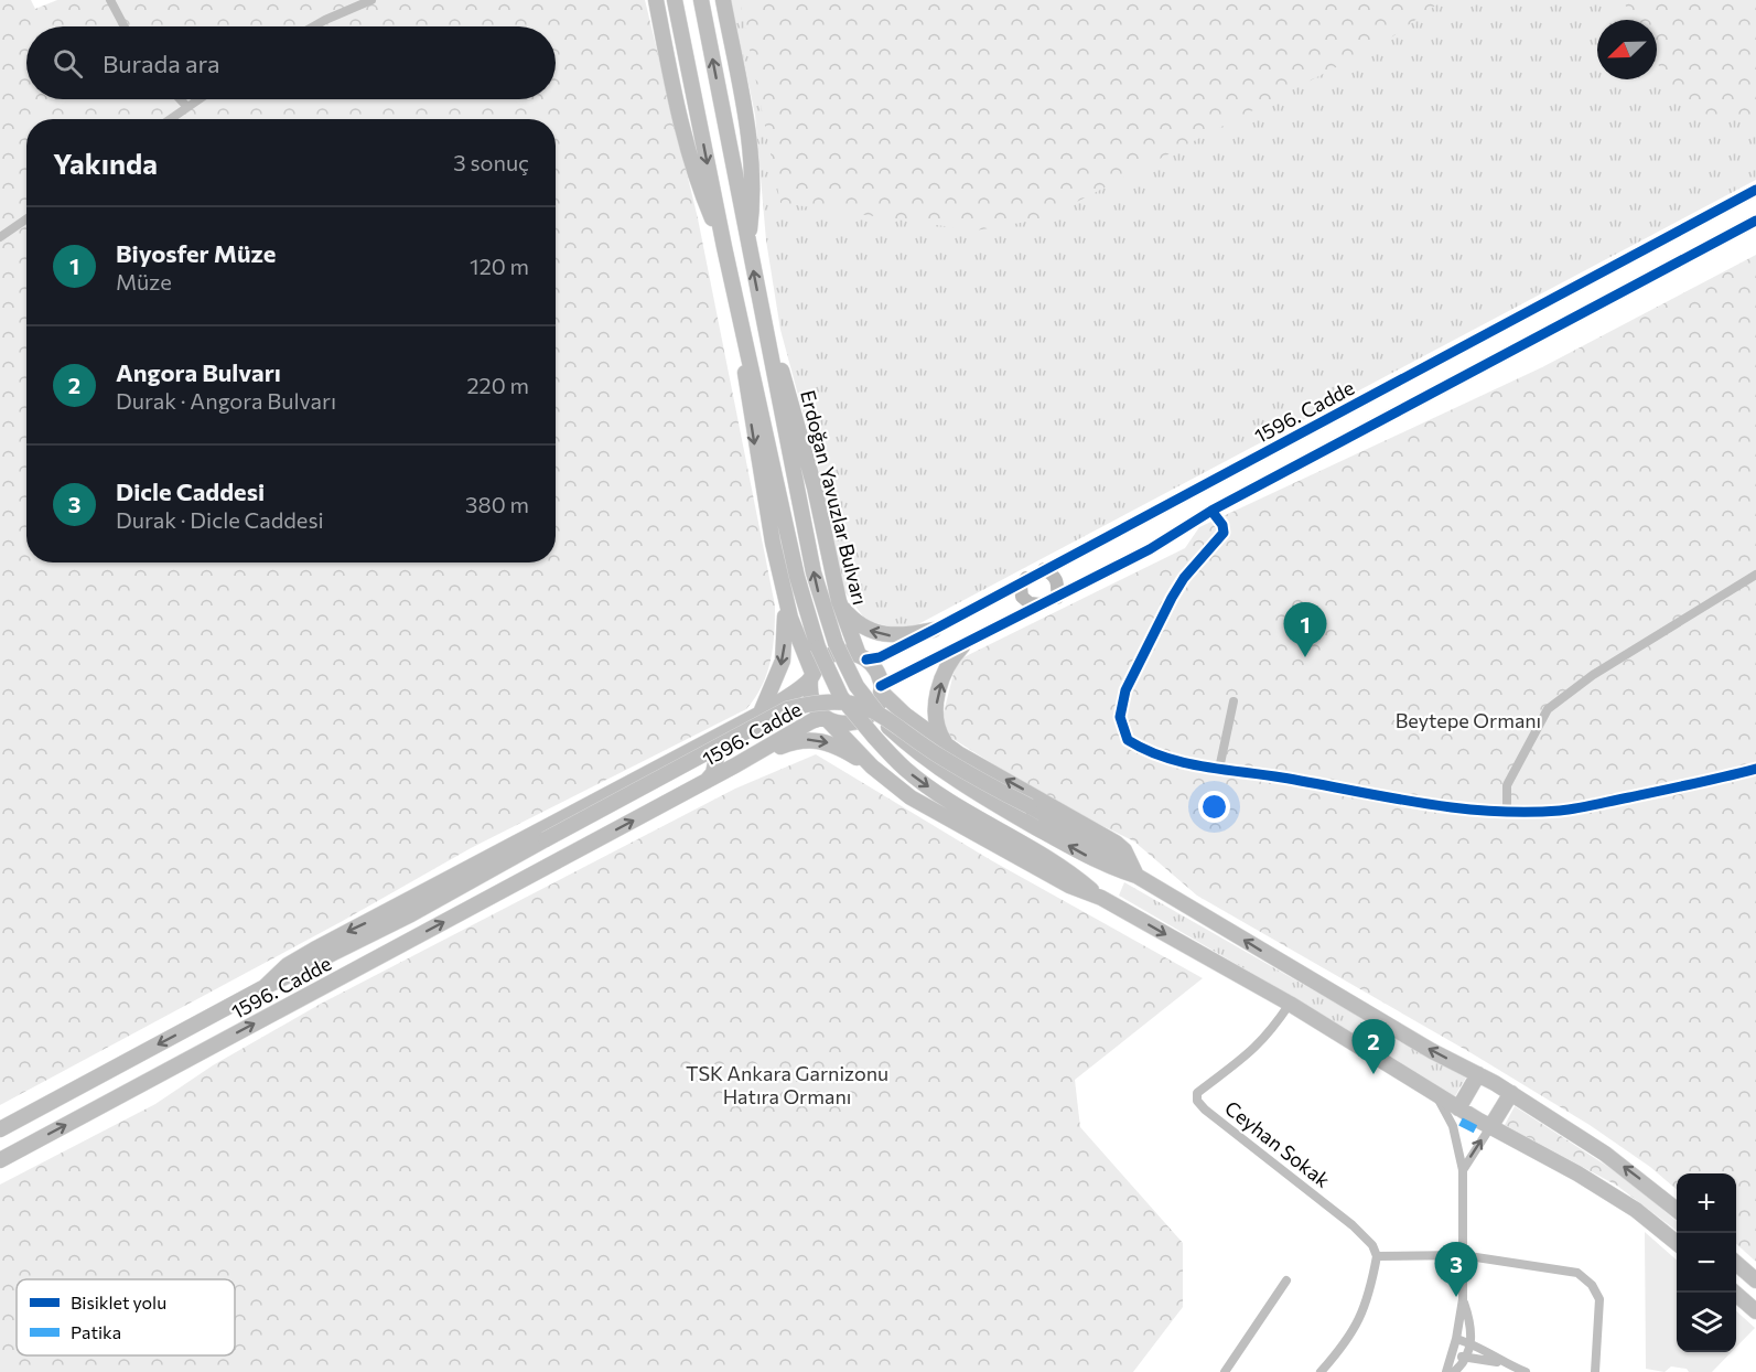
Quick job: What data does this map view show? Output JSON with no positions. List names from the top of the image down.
{
  "streets": {
    "main road": ["1596. Cadde", "Erdoğan Yavuzlar Bulvarı"],
    "street": ["Ceyhan Sokak"]
  },
  "crossings": [
    ["1596. Cadde", "Erdoğan Yavuzlar Bulvarı"]
  ],
  "parks": ["Beytepe Ormanı", "TSK Ankara Garnizonu Hatıra Ormanı"],
  "legend": ["Bisiklet yolu", "Patika"],
  "north": "bottom left",
  "page": {
    "search": "Burada ara",
    "heading": ["Yakında", "3 sonuç"],
    "list": [
      {
        "mark": "1",
        "name": "Biyosfer Müze",
        "note": "Müze",
        "value": "120 m"
      },
      {
        "mark": "2",
        "name": "Angora Bulvarı",
        "note": "Durak · Angora Bulvarı",
        "value": "220 m"
      },
      {
        "mark": "3",
        "name": "Dicle Caddesi",
        "note": "Durak · Dicle Caddesi",
        "value": "380 m"
      }
    ],
    "pins": ["1", "2", "3"],
    "map_buttons": ["+", "−"]
  }
}
